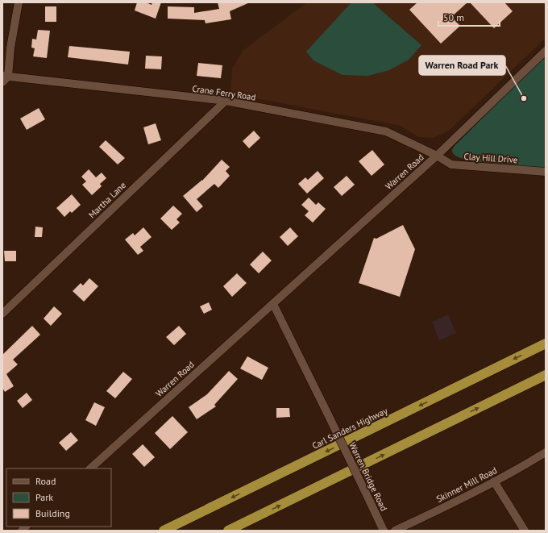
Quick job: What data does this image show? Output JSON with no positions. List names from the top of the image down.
{
  "streets": {
    "highway": ["Carl Sanders Highway"],
    "street": [
      "Crane Ferry Road",
      "Clay Hill Drive",
      "Warren Road",
      "Martha Lane",
      "Warren Bridge Road",
      "Skinner Mill Road"
    ]
  },
  "crossings": [
    ["Crane Ferry Road", "Clay Hill Drive"],
    ["Crane Ferry Road", "Warren Road"],
    ["Crane Ferry Road", "Martha Lane"],
    ["Clay Hill Drive", "Warren Road"],
    ["Warren Road", "Warren Bridge Road"]
  ],
  "places": ["Warren Road Park"],
  "legend": ["Road", "Park", "Building"],
  "scale_bar": "50 m"
}
